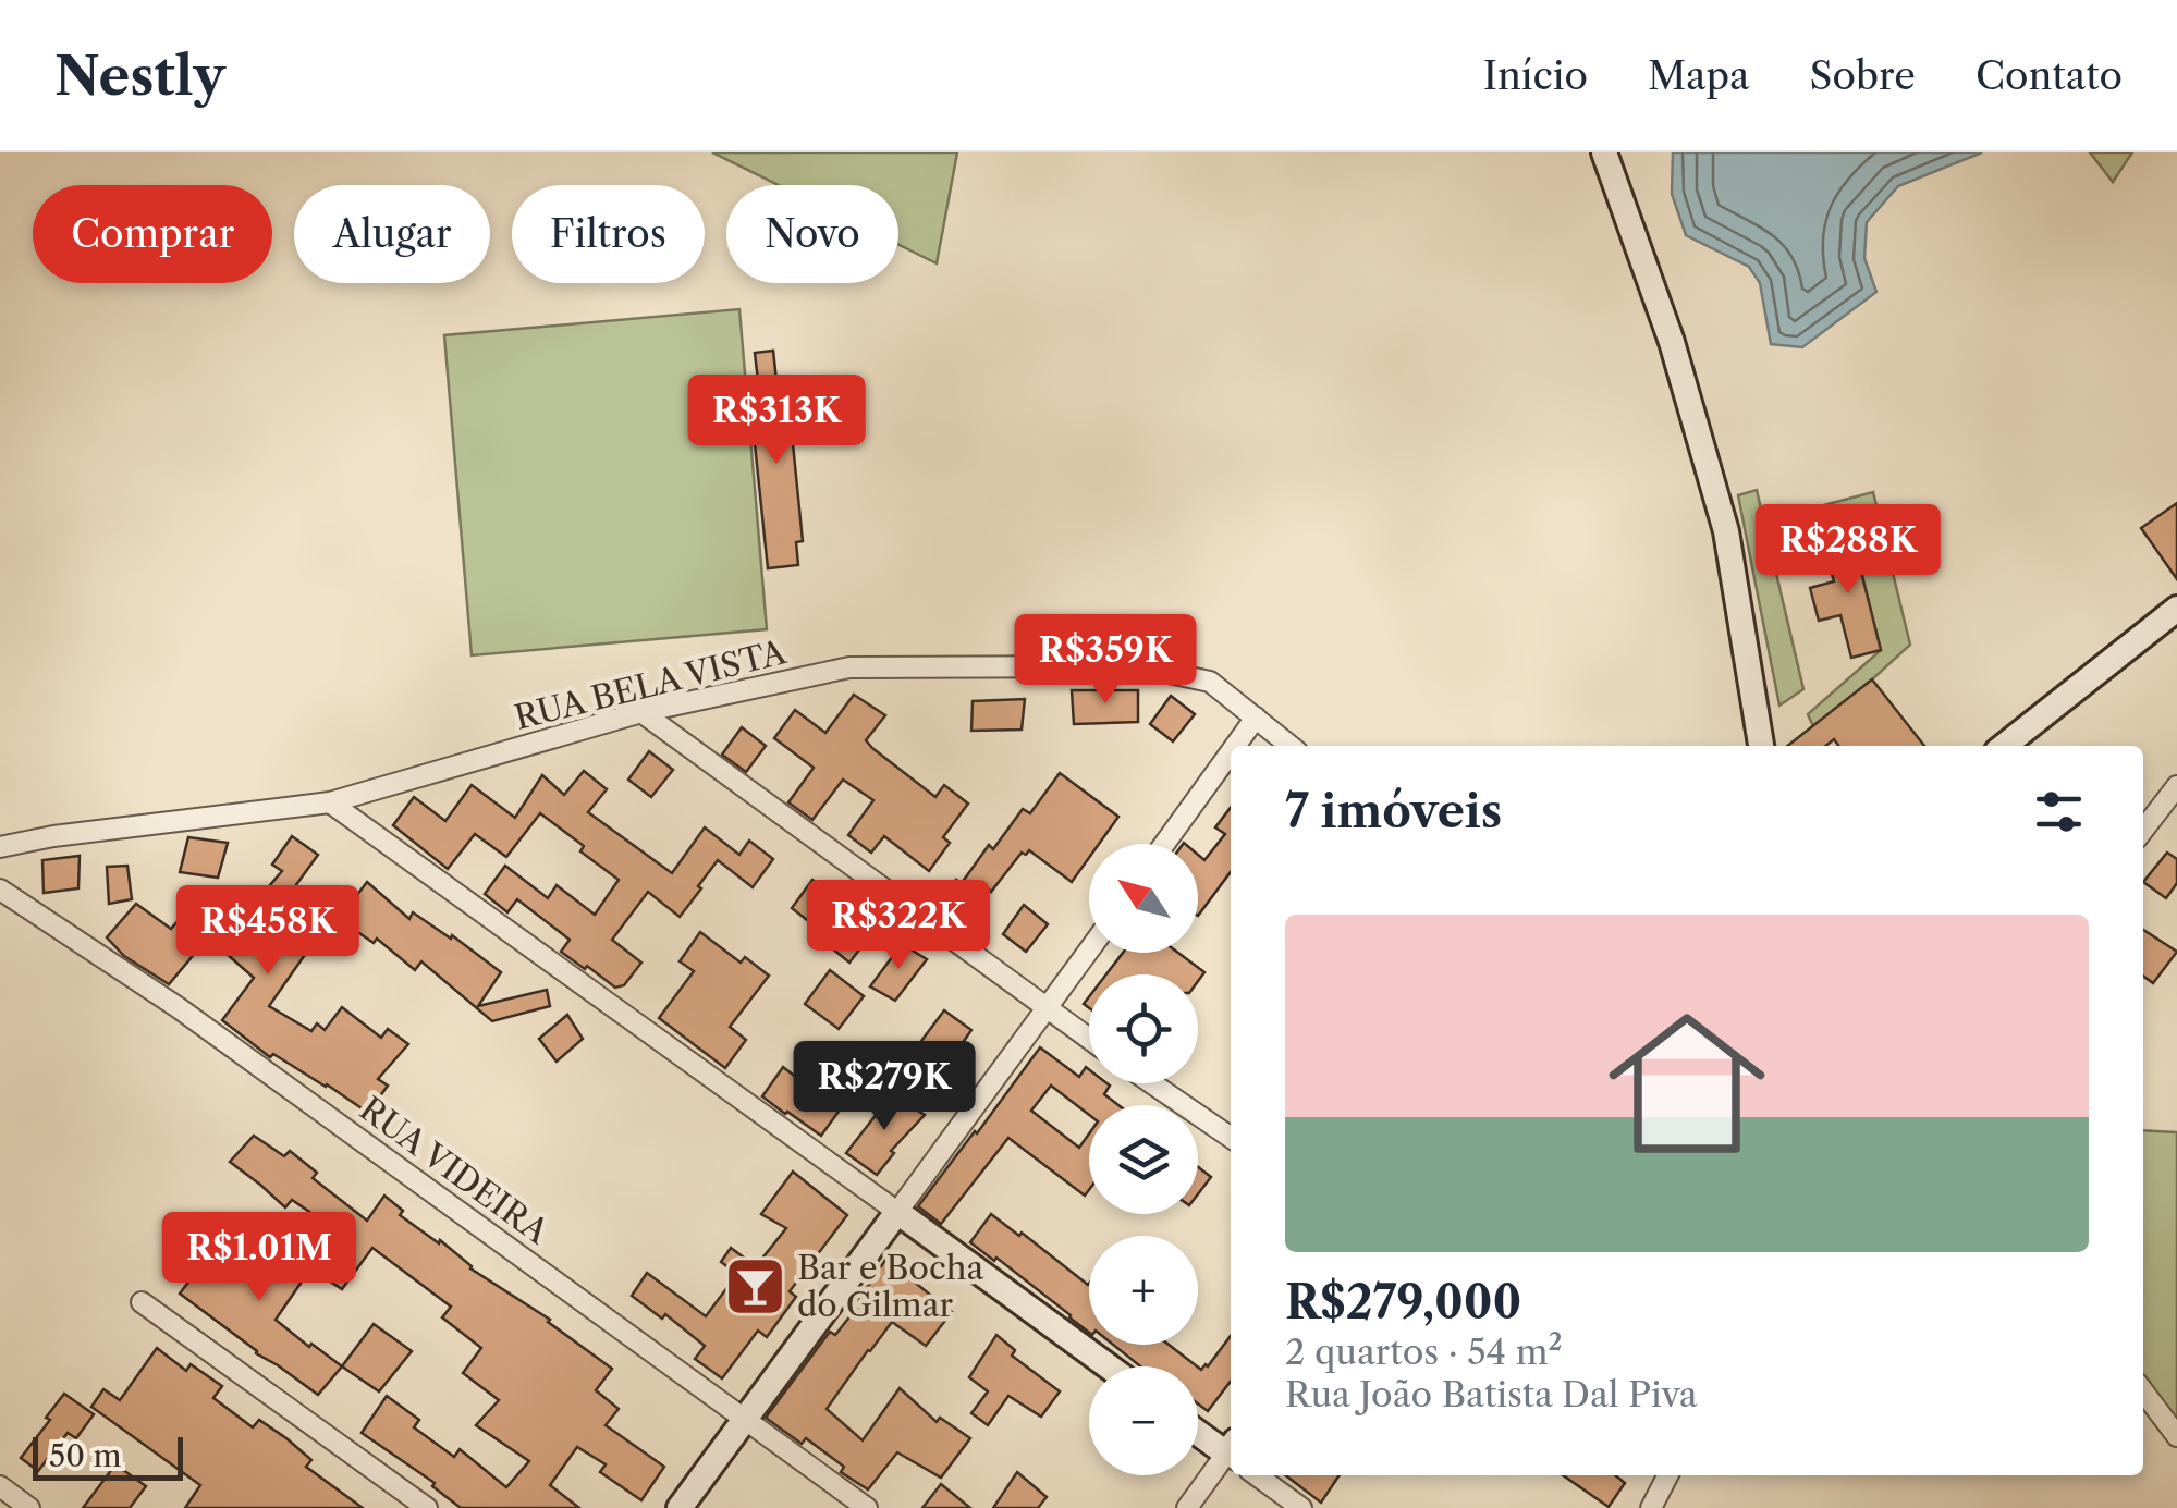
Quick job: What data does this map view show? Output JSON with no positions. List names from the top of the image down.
{
  "streets": {
    "street": ["RUA BELA VISTA", "RUA VIDEIRA"]
  },
  "places": {
    "bar": ["Bar e Bocha do Gilmar"]
  },
  "scale_bar": "50 m",
  "north": "top left",
  "page": {
    "header": "Nestly",
    "nav": [
      "Início",
      "Mapa",
      "Sobre",
      "Contato"
    ],
    "chip": [
      "Comprar",
      "Alugar",
      "Filtros",
      "Novo"
    ],
    "price": [
      "R$313K",
      "R$288K",
      "R$359K",
      "R$322K",
      "R$458K",
      "R$279K",
      "R$1.01M"
    ],
    "heading": "7 imóveis",
    "map_buttons": ["+", "−"],
    "list": [
      {
        "name": "R$279,000",
        "note": "2 quartos · 54 m² · Rua João Batista Dal Piva"
      }
    ],
    "scale": "50 m"
  }
}
